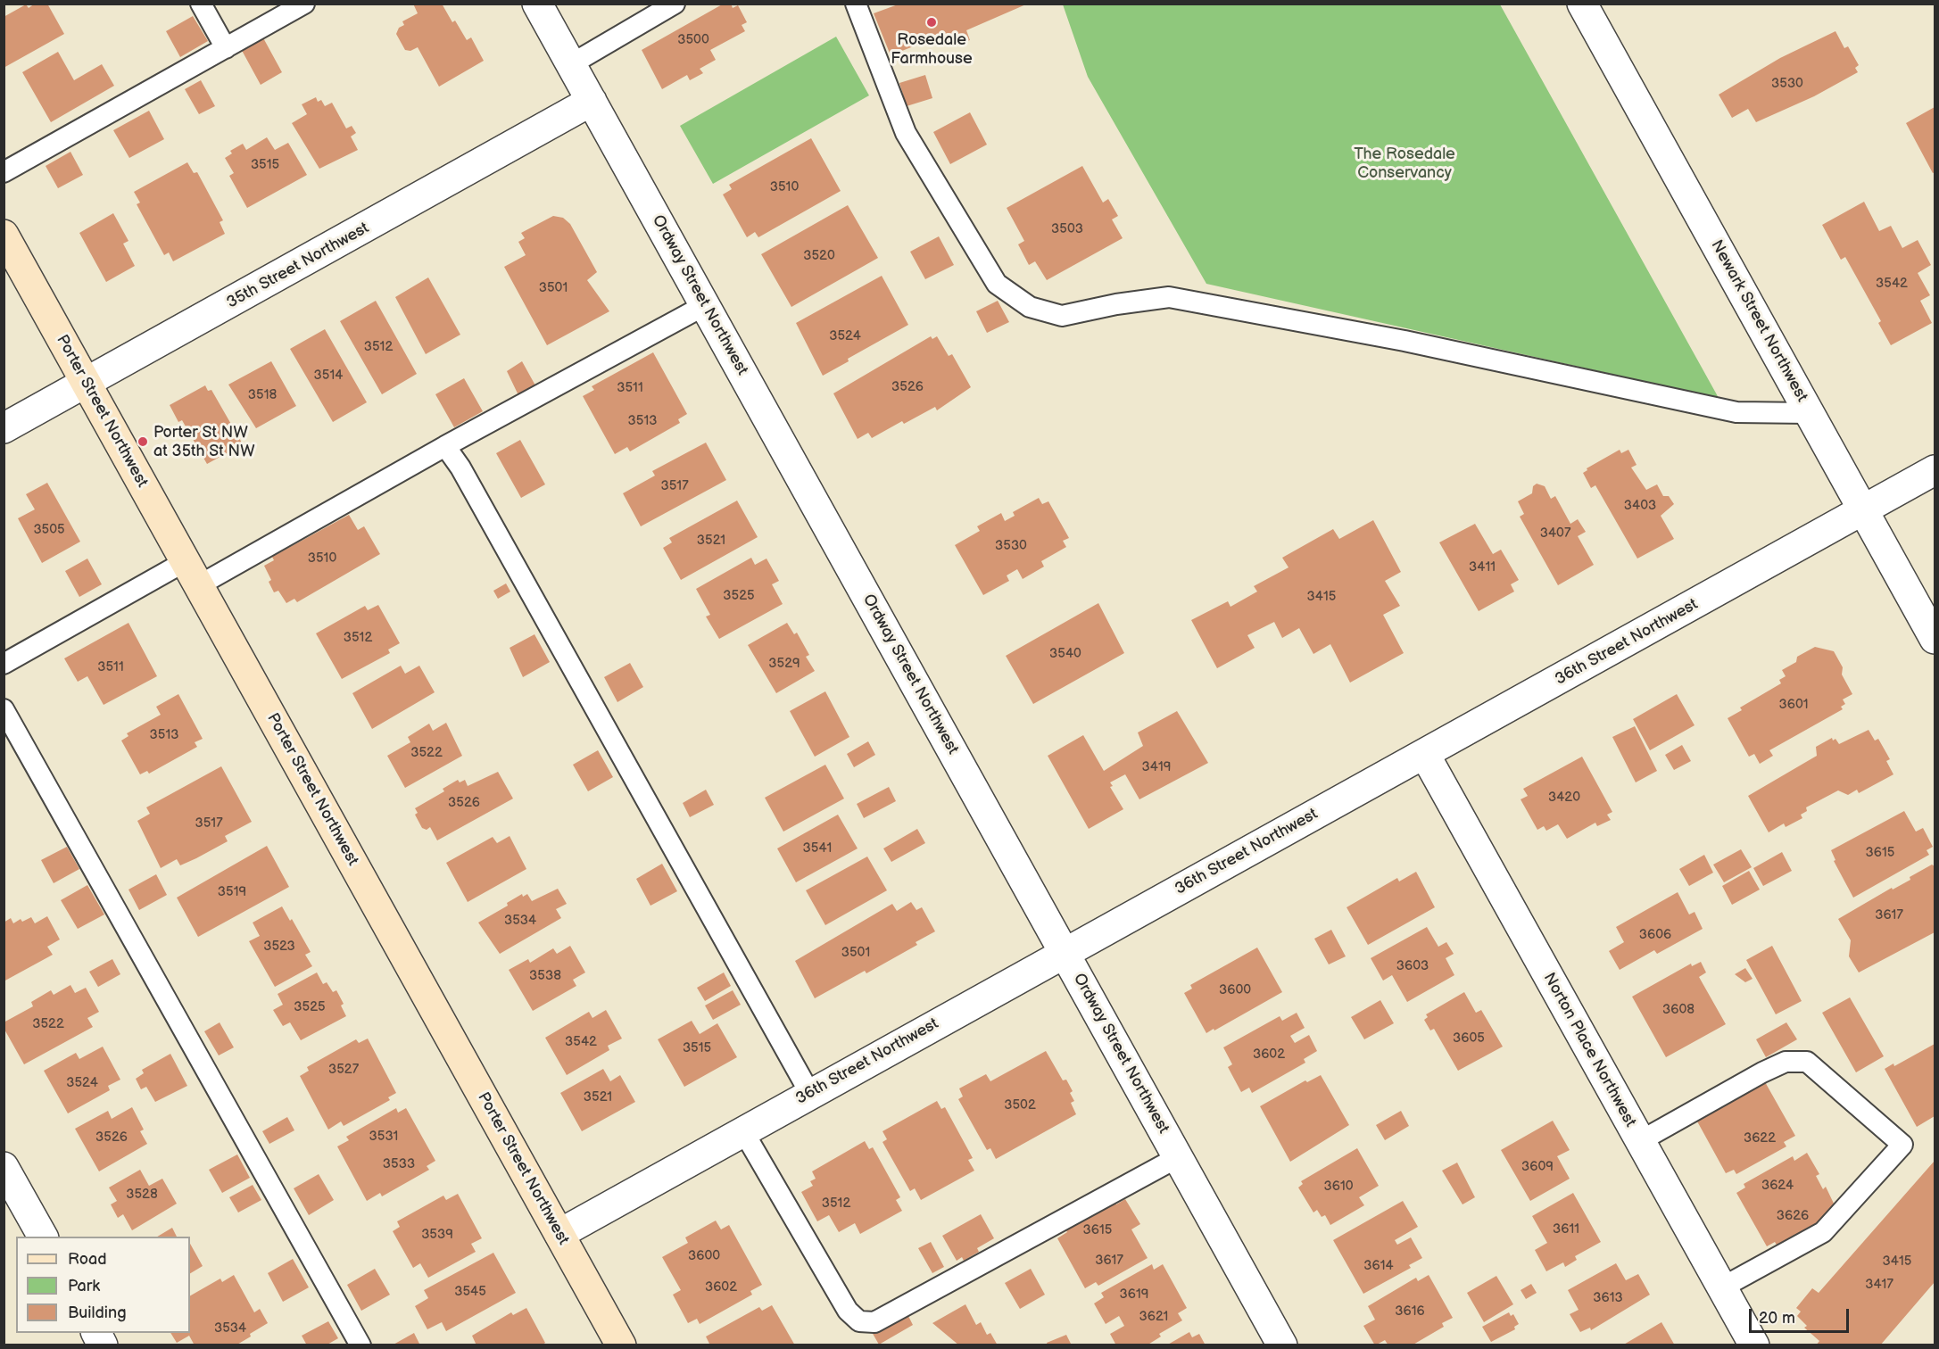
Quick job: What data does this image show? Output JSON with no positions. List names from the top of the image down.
{
  "streets": {
    "street": [
      "35th Street Northwest",
      "Ordway Street Northwest",
      "Newark Street Northwest",
      "Porter Street Northwest",
      "36th Street Northwest",
      "Norton Place Northwest"
    ]
  },
  "crossings": [
    ["35th Street Northwest", "Ordway Street Northwest"],
    ["35th Street Northwest", "Porter Street Northwest"],
    ["Ordway Street Northwest", "36th Street Northwest"],
    ["Newark Street Northwest", "36th Street Northwest"],
    ["Porter Street Northwest", "36th Street Northwest"],
    ["36th Street Northwest", "Norton Place Northwest"]
  ],
  "parks": ["The Rosedale Conservancy"],
  "places": ["Rosedale Farmhouse", "Porter St NW at 35th St NW"],
  "house_numbers": [
    "3500",
    "3530",
    "3515",
    "3510",
    "3503",
    "3520",
    "3542",
    "3501",
    "3524",
    "3512",
    "3514",
    "3526",
    "3511",
    "3518",
    "3513",
    "3517",
    "3403",
    "3505",
    "3407",
    "3521",
    "3530",
    "3510",
    "3411",
    "3525",
    "3415",
    "3512",
    "3540",
    "3529",
    "3511",
    "3601",
    "3513",
    "3522",
    "3419",
    "3420",
    "3526",
    "3517",
    "3541",
    "3615",
    "3519",
    "3617",
    "3534",
    "3606",
    "3523",
    "3501",
    "3603",
    "3538",
    "3600",
    "3525",
    "3608",
    "3522",
    "3605",
    "3542",
    "3515",
    "3602",
    "3527",
    "3524",
    "3521",
    "3502",
    "3531",
    "3526",
    "3622",
    "3533",
    "3609",
    "3624",
    "3610",
    "3528",
    "3512",
    "3626",
    "3611",
    "3615",
    "3539",
    "3600",
    "3617",
    "3415",
    "3614",
    "3417",
    "3602",
    "3545",
    "3619",
    "3613",
    "3616",
    "3621",
    "3534"
  ],
  "legend": ["Road", "Park", "Building"],
  "scale_bar": "20 m"
}
